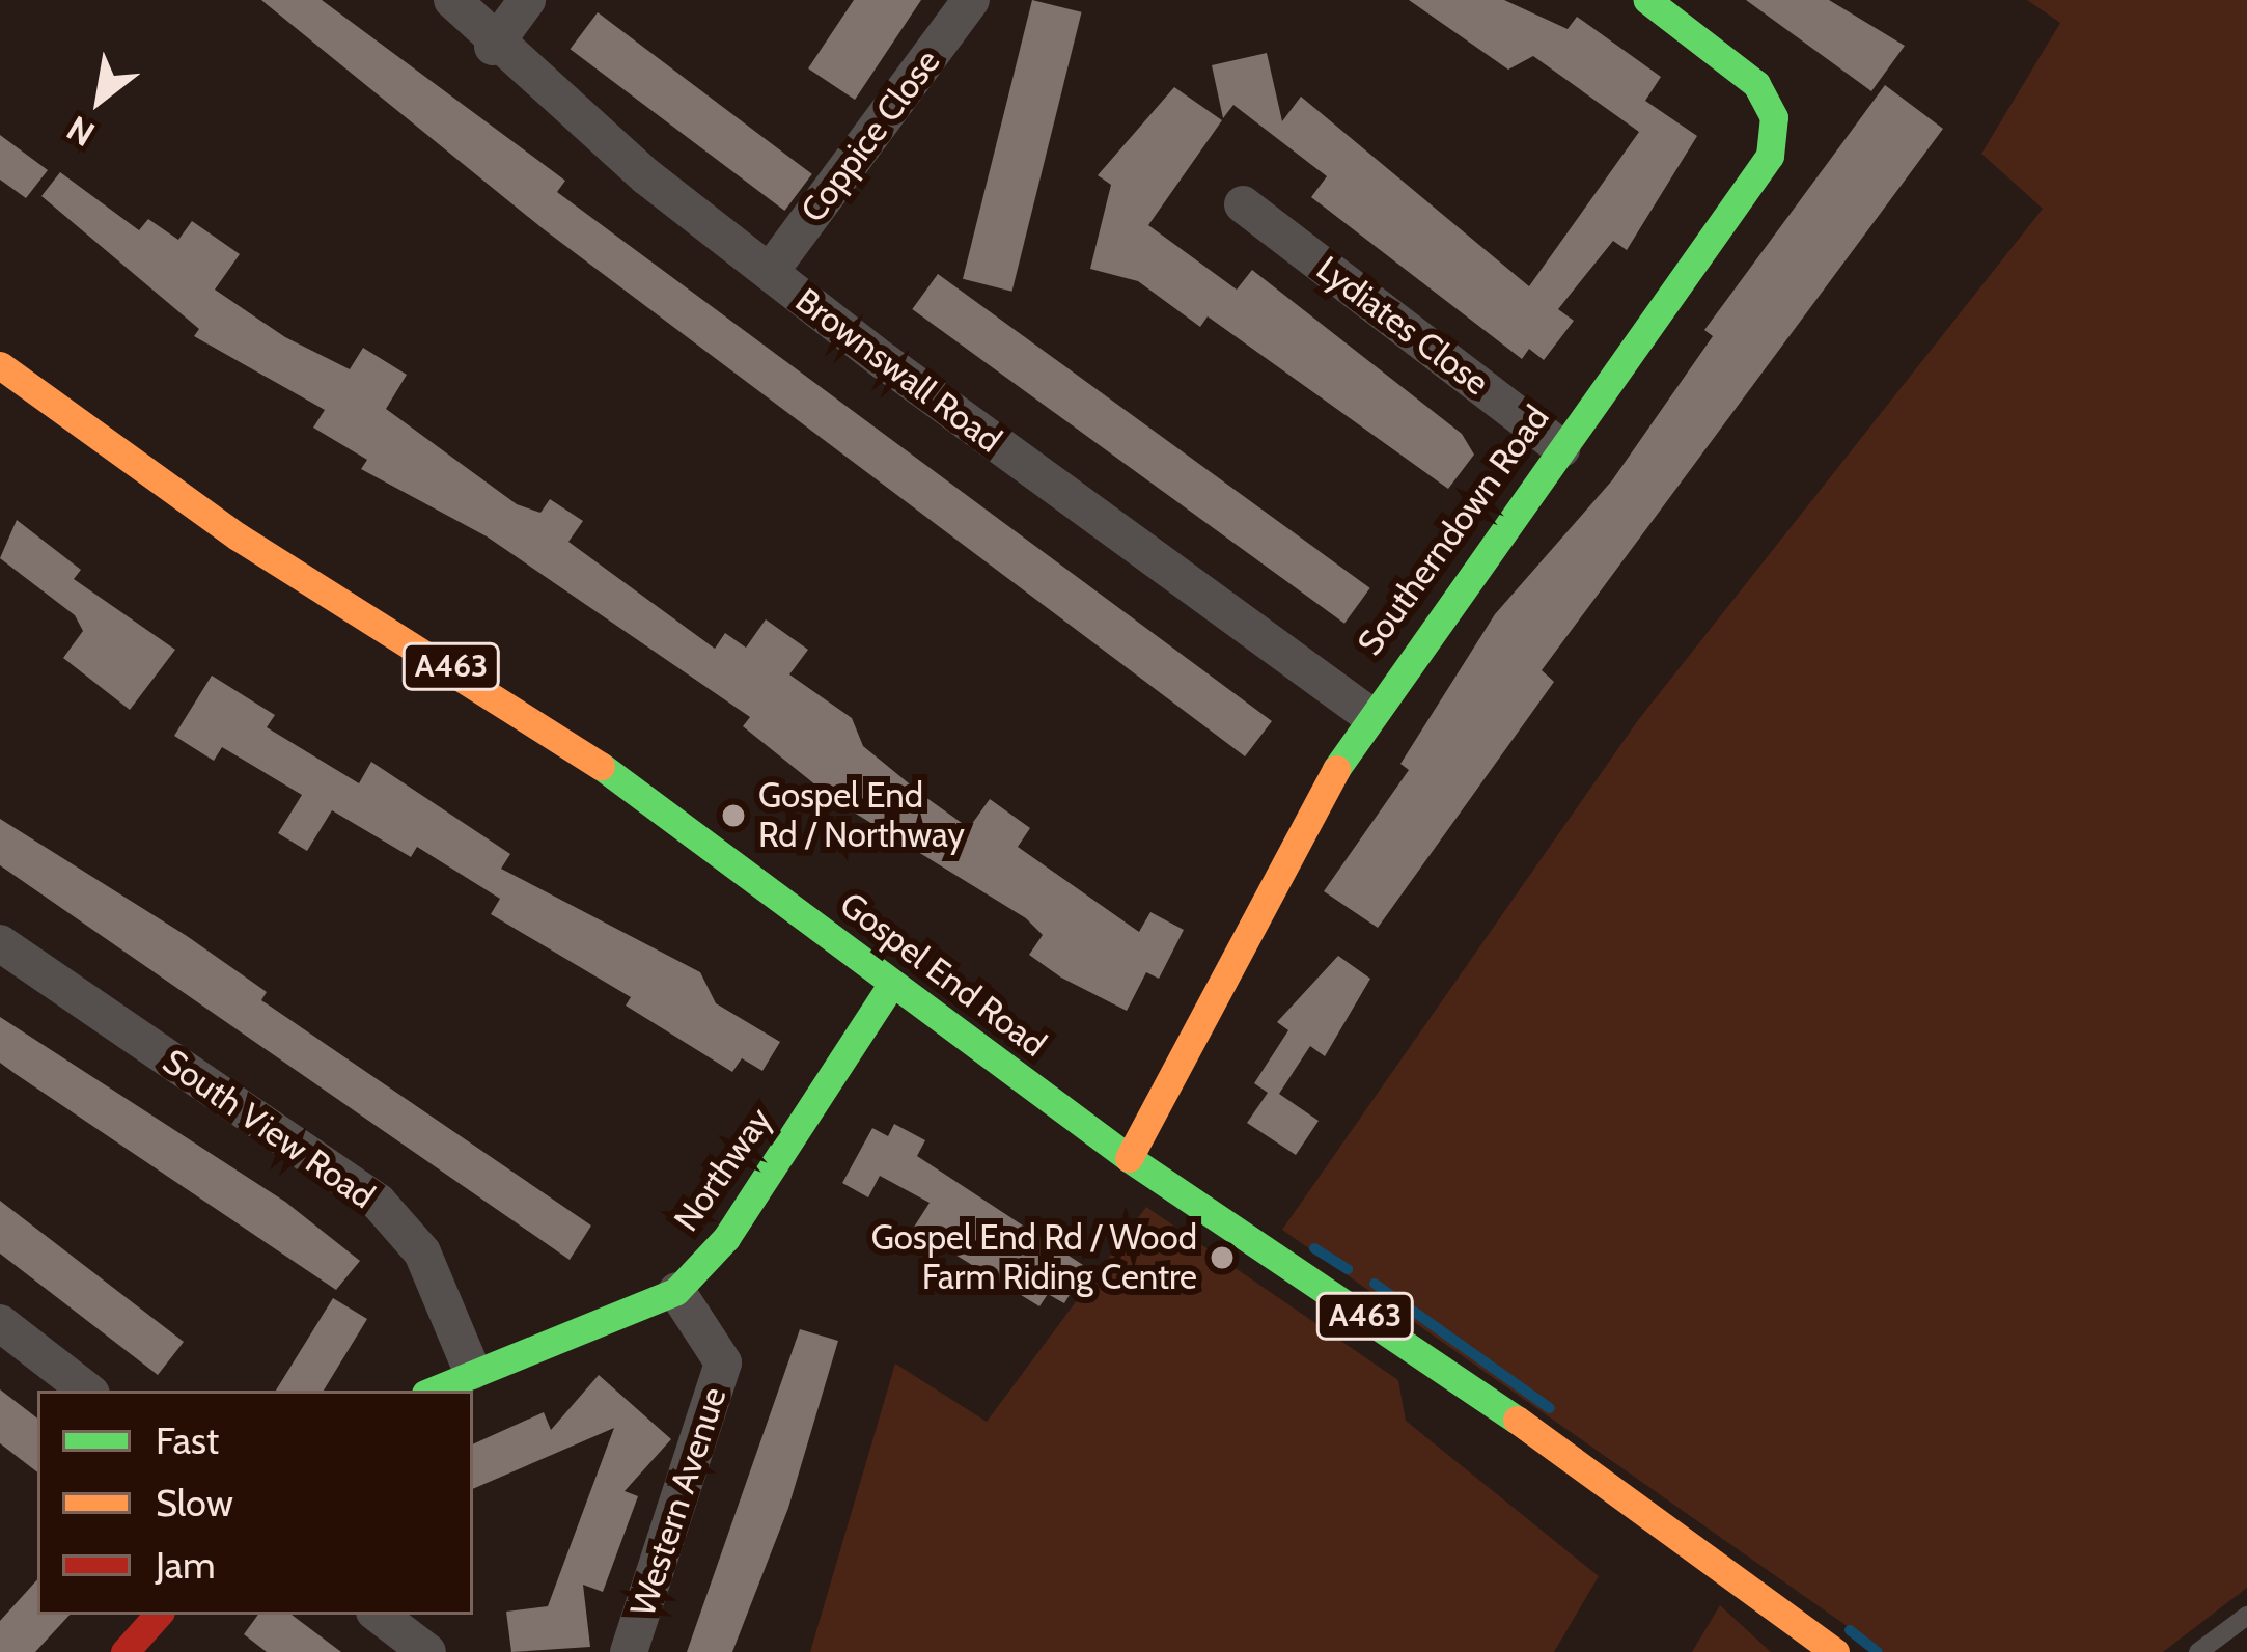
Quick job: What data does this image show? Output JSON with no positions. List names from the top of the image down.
{
  "streets": {
    "main road": [
      "Southerndown Road",
      "A463",
      "Gospel End Road",
      "Northway"
    ],
    "street": [
      "Coppice Close",
      "Lydiates Close",
      "Brownswall Road",
      "South View Road",
      "Western Avenue"
    ]
  },
  "crossings": [
    ["Coppice Close", "Brownswall Road"],
    ["Lydiates Close", "Southerndown Road"],
    ["Brownswall Road", "Southerndown Road"],
    ["Southerndown Road", "Gospel End Road"],
    ["Gospel End Road", "Northway"],
    ["South View Road", "Northway"],
    ["Northway", "Western Avenue"]
  ],
  "places": ["Gospel End Rd / Northway", "Gospel End Rd / Wood Farm Riding Centre"],
  "legend": ["Fast", "Slow", "Jam"],
  "north": "bottom left"
}
